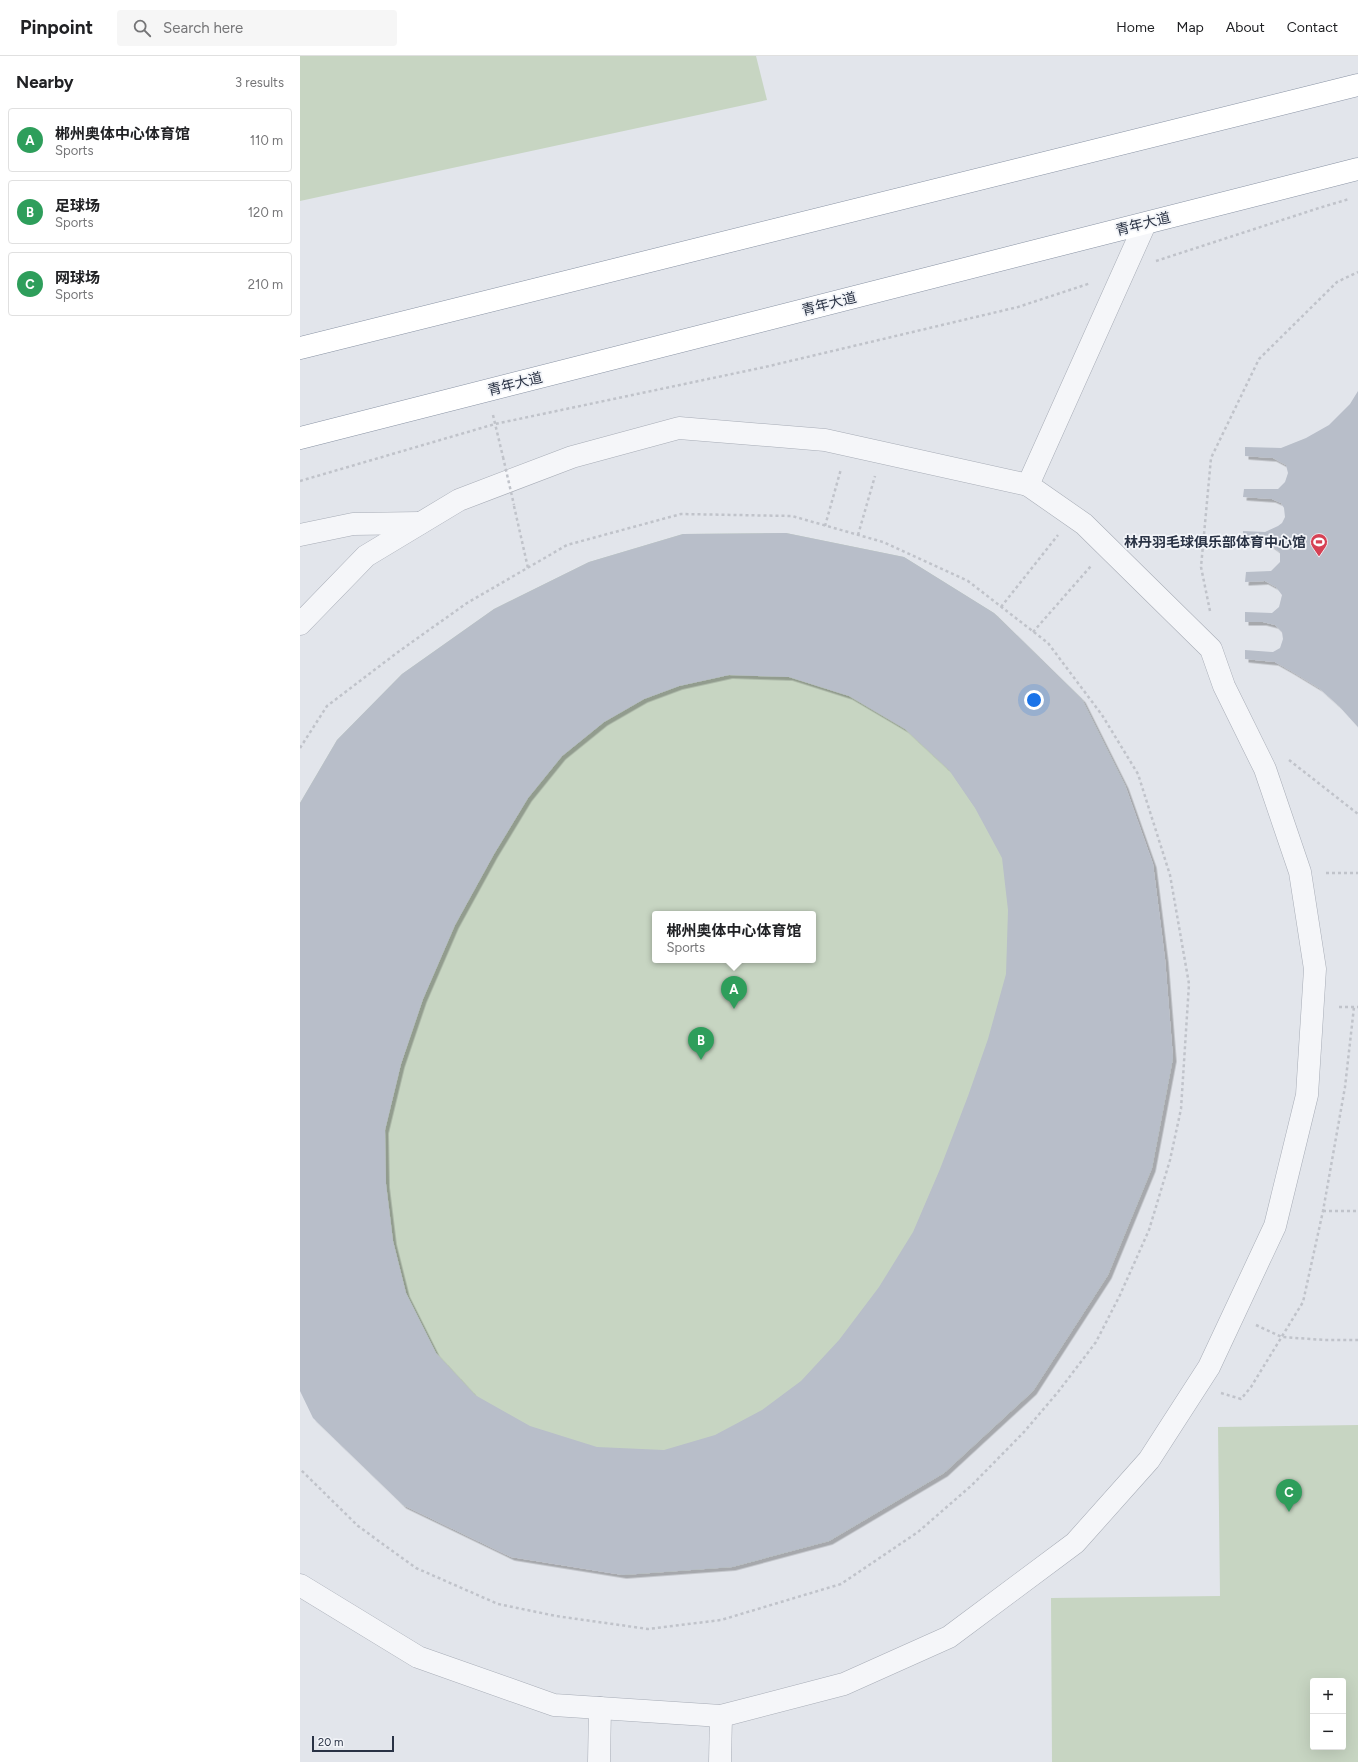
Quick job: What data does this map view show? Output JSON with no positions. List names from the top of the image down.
{
  "streets": {
    "highway": ["青年大道"]
  },
  "places": {
    "sports": ["林丹羽毛球俱乐部体育中心馆"]
  },
  "scale_bar": "20 m",
  "page": {
    "header": "Pinpoint",
    "search": "Search here",
    "nav": [
      "Home",
      "Map",
      "About",
      "Contact"
    ],
    "heading": ["Nearby", "3 results"],
    "list": [
      {
        "mark": "A",
        "name": "郴州奥体中心体育馆",
        "note": "Sports",
        "value": "110 m"
      },
      {
        "mark": "B",
        "name": "足球场",
        "note": "Sports",
        "value": "120 m"
      },
      {
        "mark": "C",
        "name": "网球场",
        "note": "Sports",
        "value": "210 m"
      }
    ],
    "popup": ["郴州奥体中心体育馆", "Sports"],
    "pins": ["A", "B", "C"],
    "map_buttons": ["+", "−"],
    "scale": "20 m"
  }
}
